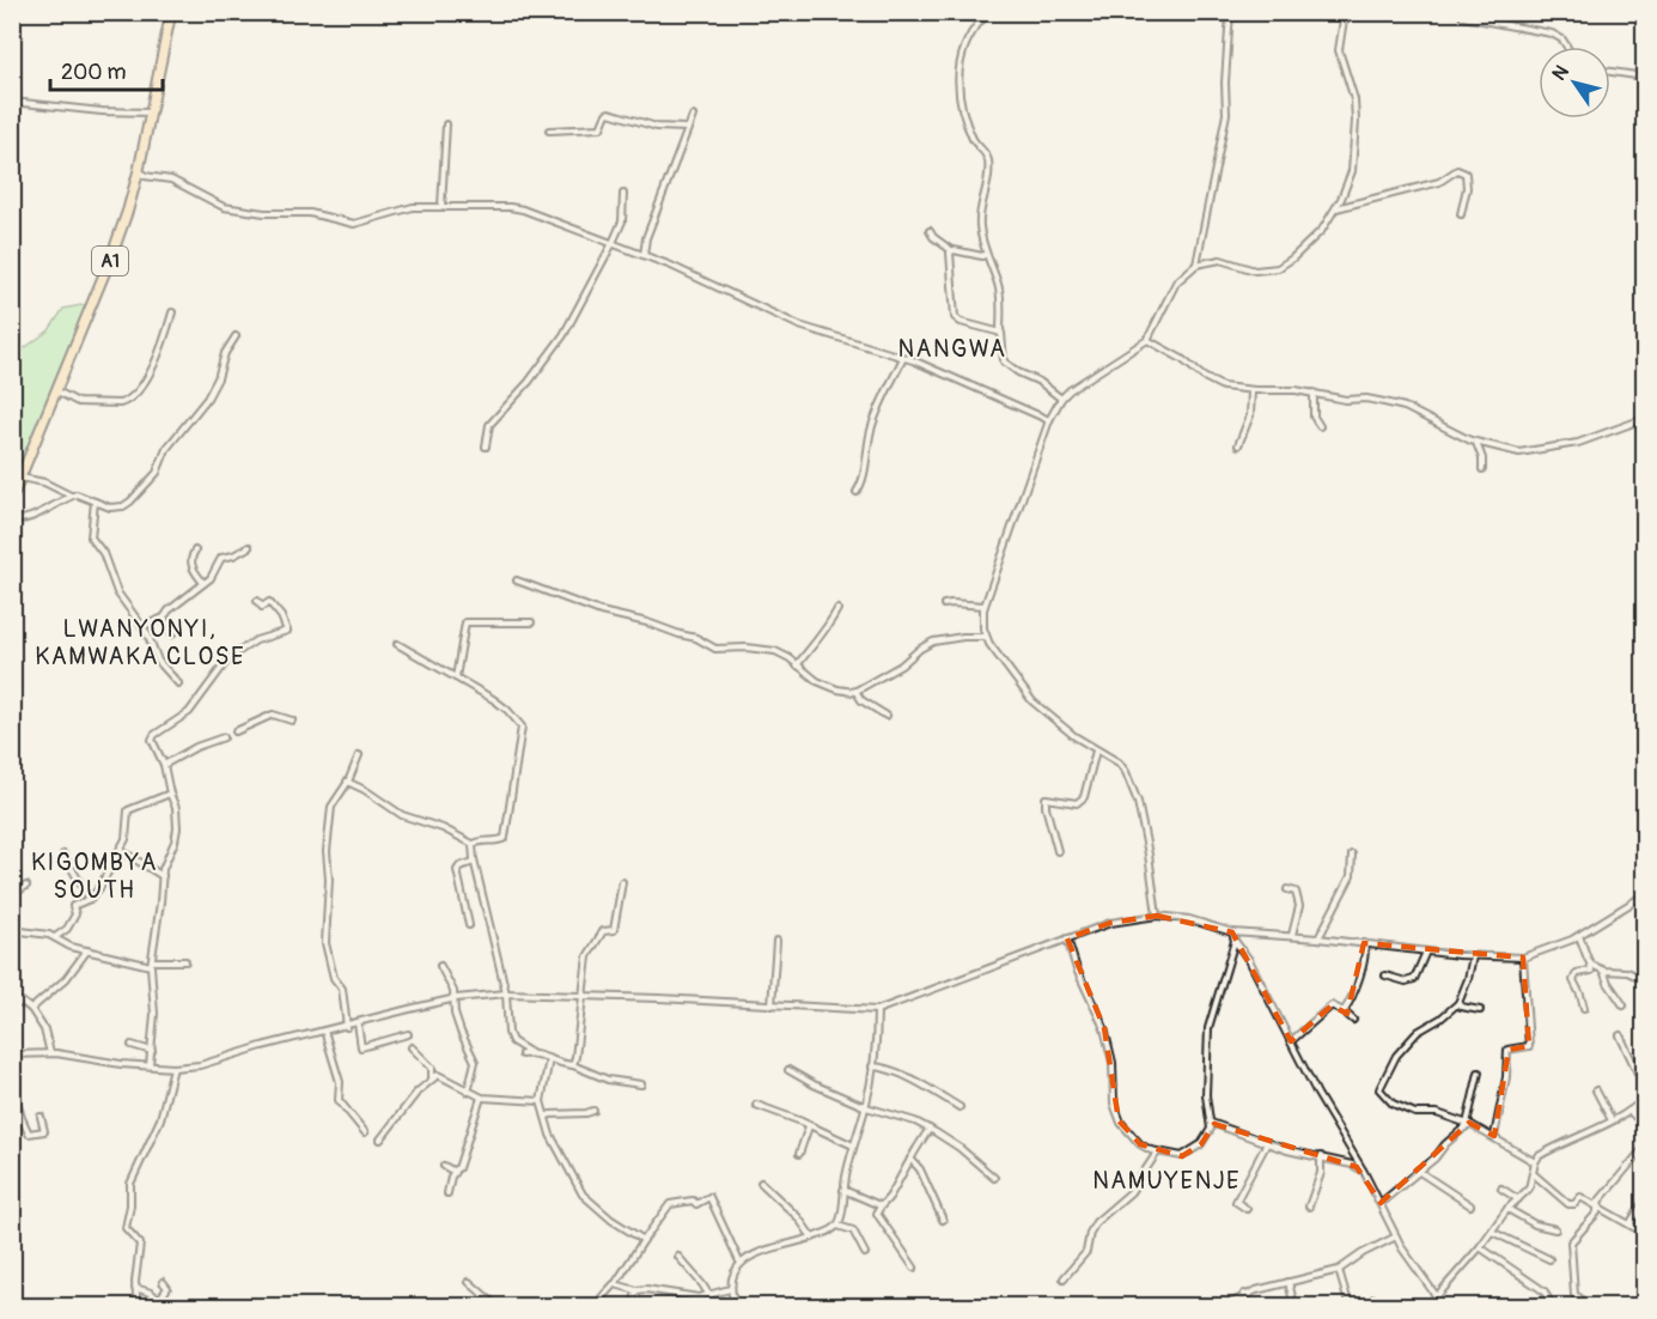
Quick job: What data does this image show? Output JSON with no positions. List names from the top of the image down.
{
  "streets": {
    "highway": ["A1"]
  },
  "districts": [
    "NANGWA",
    "LWANYONYI, KAMWAKA CLOSE",
    "KIGOMBYA SOUTH",
    "NAMUYENJE"
  ],
  "scale_bar": "200 m",
  "north": "top left"
}
